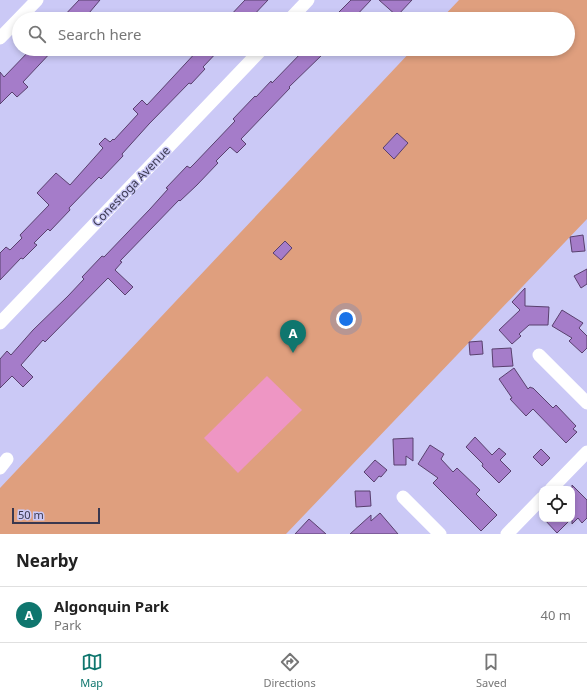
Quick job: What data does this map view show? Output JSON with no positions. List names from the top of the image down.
{
  "streets": {
    "street": ["Conestoga Avenue"]
  },
  "scale_bar": "50 m",
  "page": {
    "search": "Search here",
    "pins": "A",
    "scale": "50 m",
    "heading": "Nearby",
    "list": [
      {
        "mark": "A",
        "name": "Algonquin Park",
        "note": "Park",
        "value": "40 m"
      }
    ],
    "nav": ["Map", "Directions", "Saved"]
  }
}
